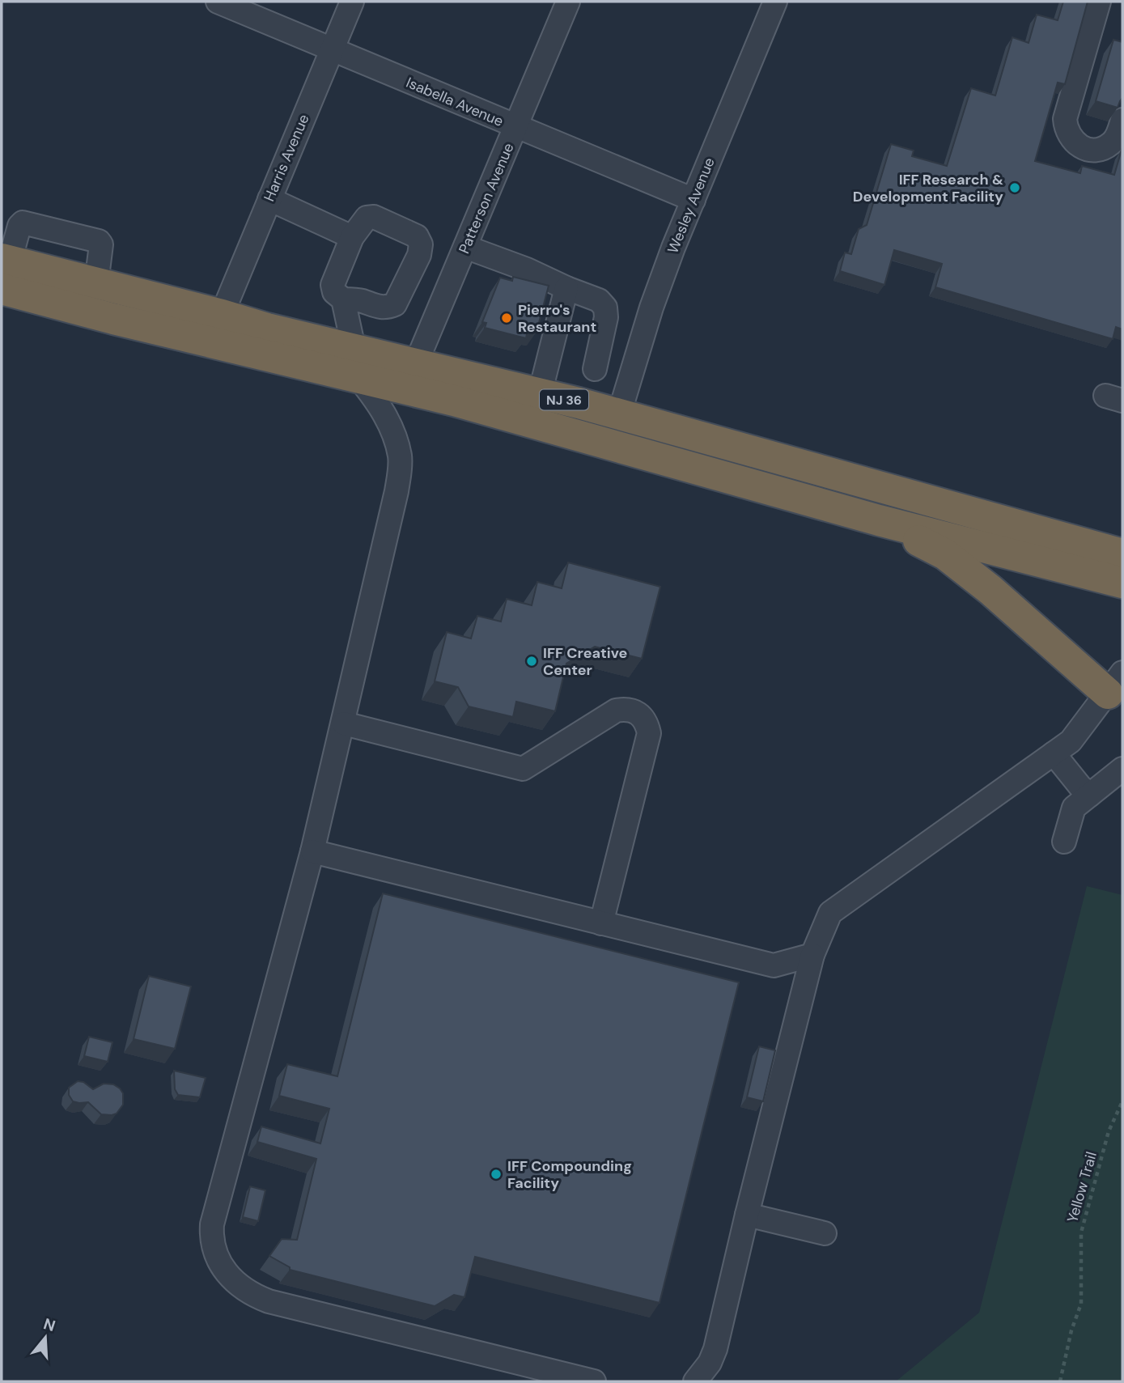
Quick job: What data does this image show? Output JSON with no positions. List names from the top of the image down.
{
  "streets": {
    "highway": ["NJ 36"],
    "street": [
      "Isabella Avenue",
      "Harris Avenue",
      "Patterson Avenue",
      "Wesley Avenue"
    ],
    "path": ["Yellow Trail"]
  },
  "crossings": [
    ["Isabella Avenue", "Harris Avenue"],
    ["Isabella Avenue", "Patterson Avenue"],
    ["Isabella Avenue", "Wesley Avenue"],
    ["Harris Avenue", "NJ 36"],
    ["Patterson Avenue", "NJ 36"],
    ["Wesley Avenue", "NJ 36"]
  ],
  "places": [
    "IFF Research & Development Facility",
    "Pierro's Restaurant",
    "IFF Creative Center",
    "IFF Compounding Facility"
  ],
  "north": "top"
}
